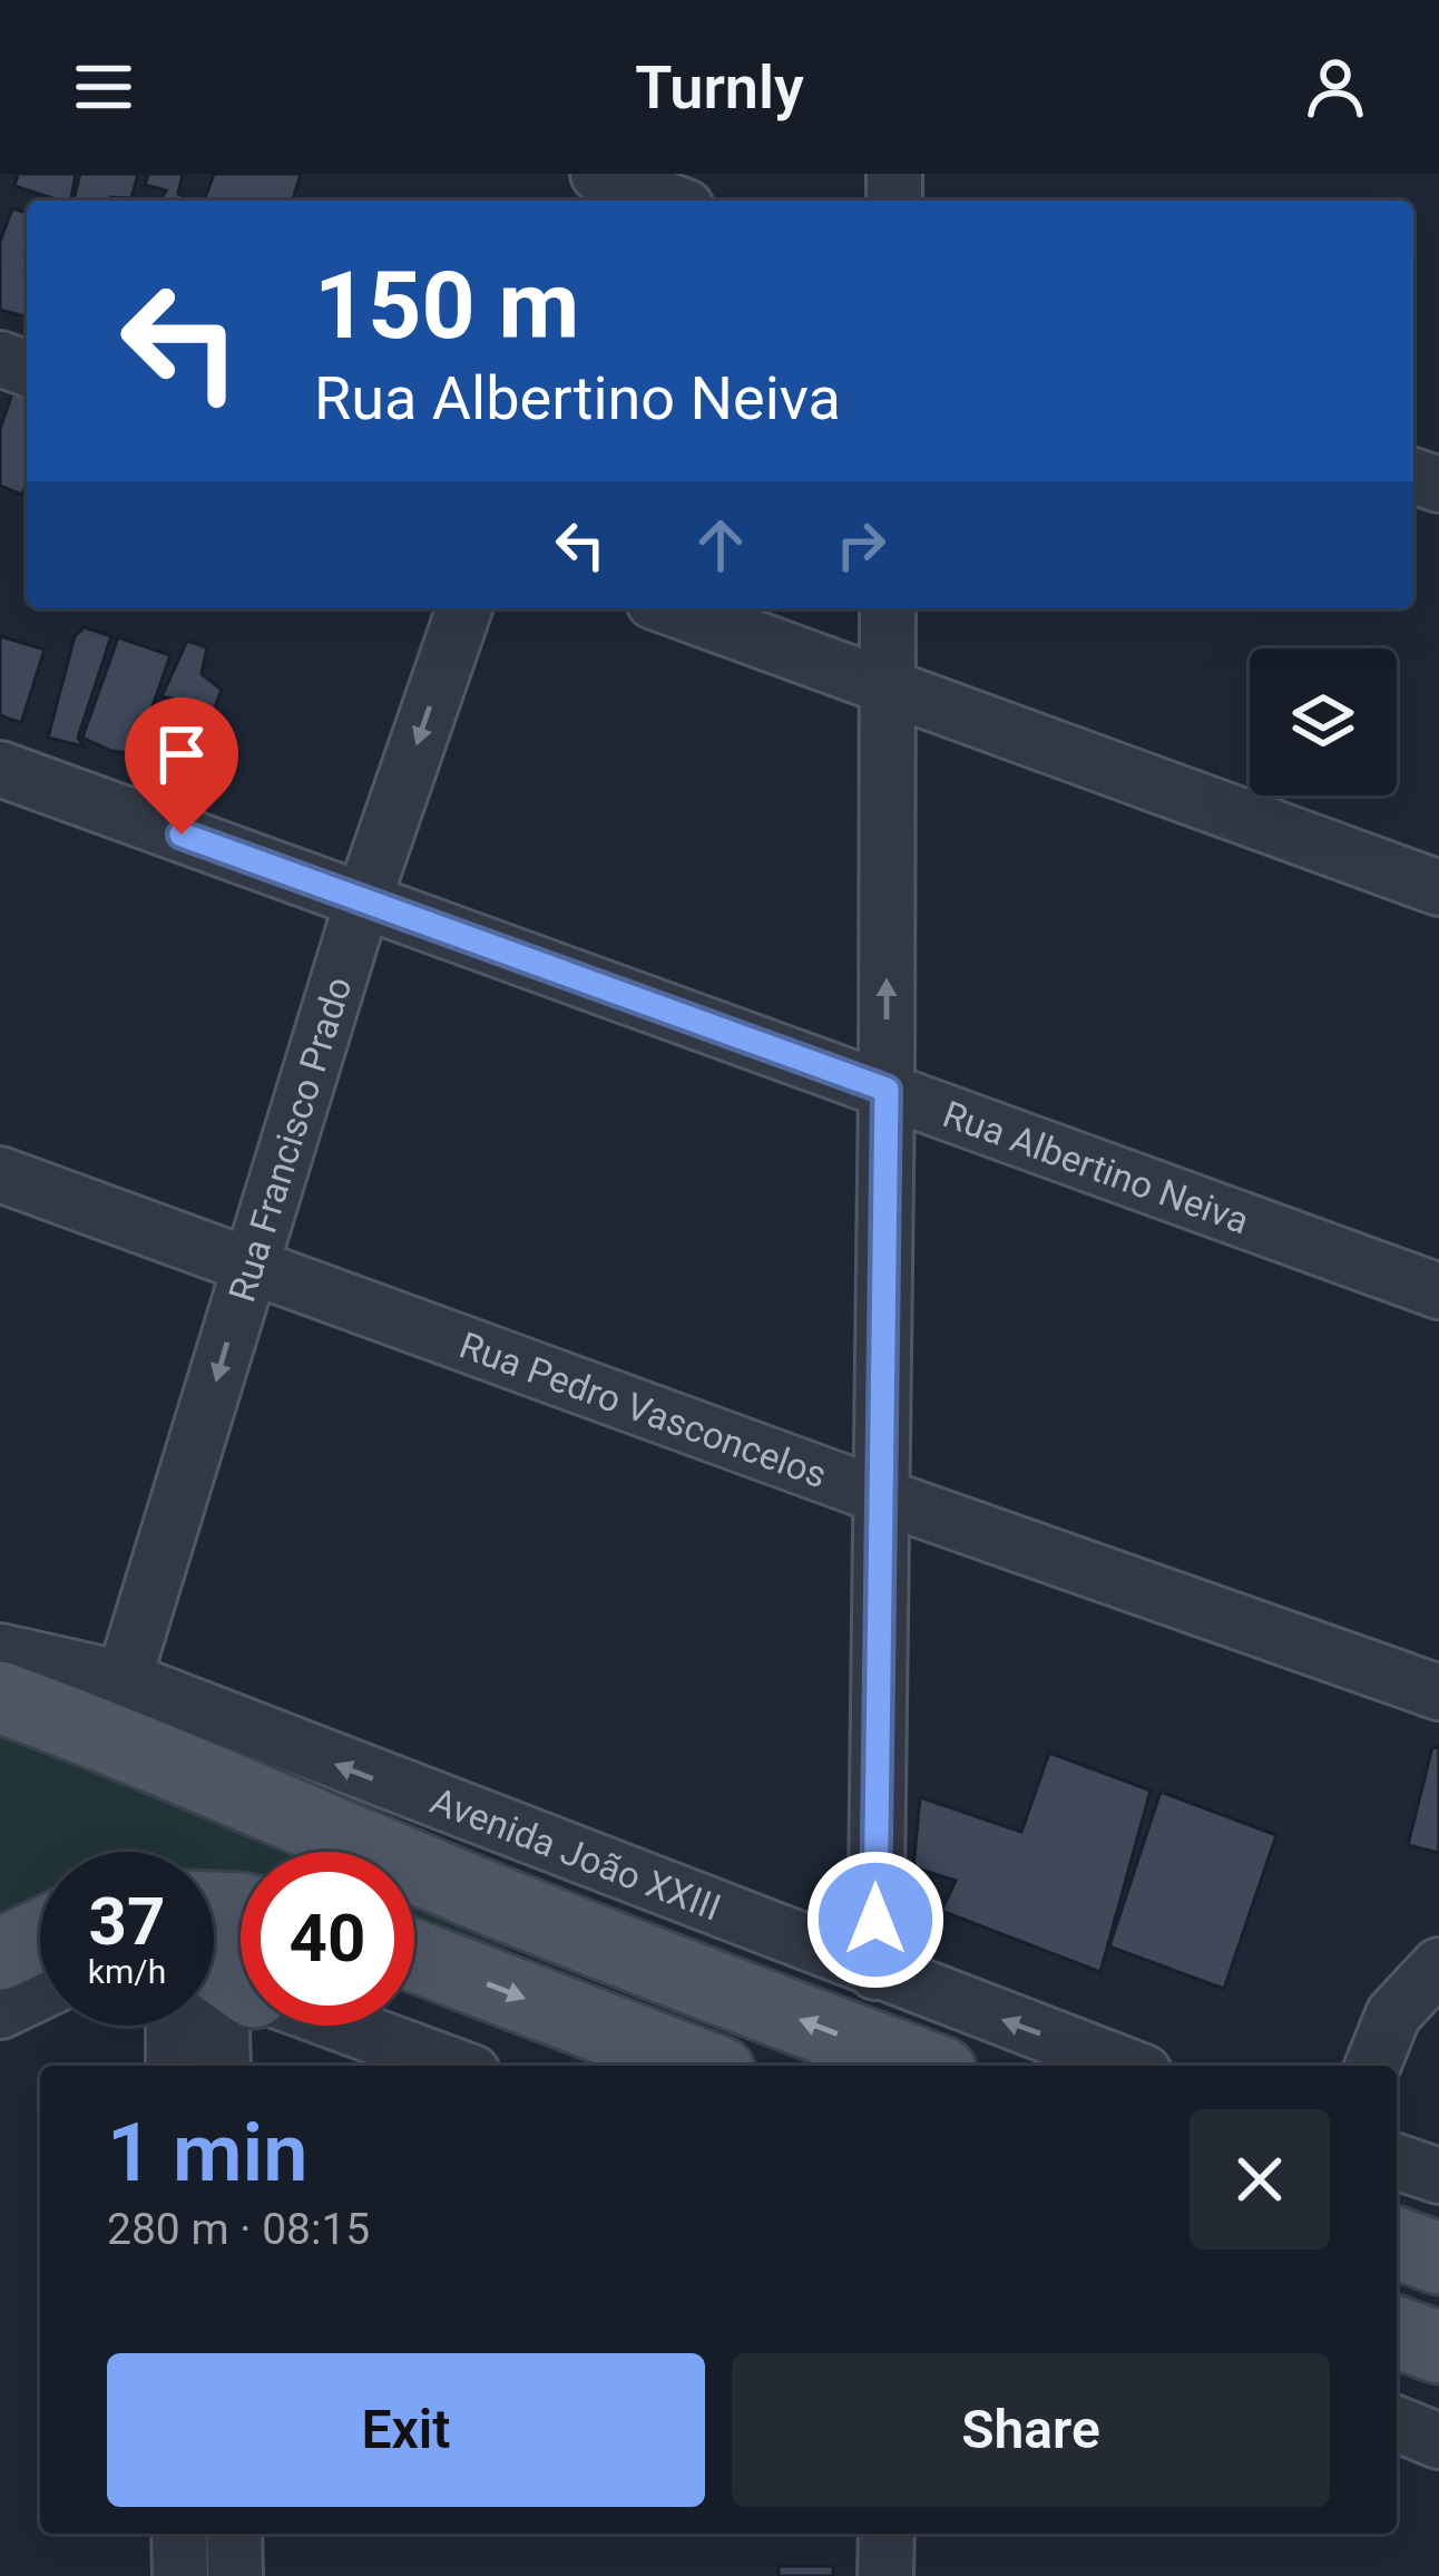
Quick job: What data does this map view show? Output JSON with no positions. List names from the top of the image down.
{
  "streets": {
    "main road": ["Avenida João XXIII"],
    "street": ["Rua Francisco Prado", "Rua Albertino Neiva", "Rua Pedro Vasconcelos"]
  },
  "crossings": [
    ["Rua Francisco Prado", "Rua Albertino Neiva"],
    ["Rua Francisco Prado", "Rua Pedro Vasconcelos"],
    ["Rua Francisco Prado", "Avenida João XXIII"]
  ],
  "one_way": ["Rua Francisco Prado", "Avenida João XXIII"],
  "page": {
    "header": "Turnly",
    "turn": ["150 m", "Rua Albertino Neiva"],
    "speed": "37 km/h",
    "limit": "40",
    "heading": ["1 min", "280 m · 08:15"],
    "buttons": ["Exit", "Share"]
  }
}
